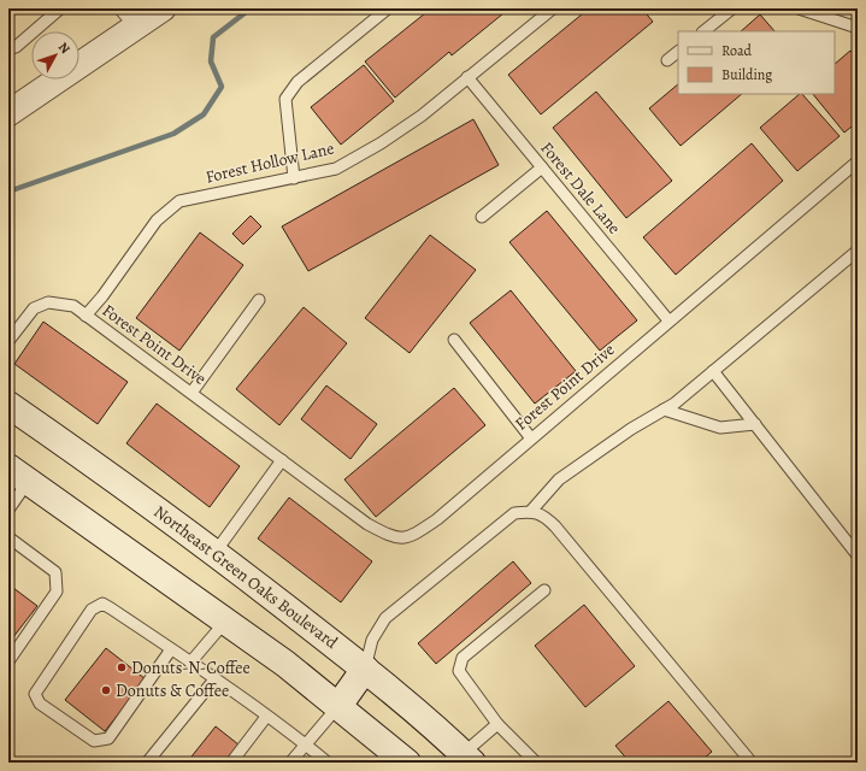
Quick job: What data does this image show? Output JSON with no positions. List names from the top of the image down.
{
  "streets": {
    "main road": ["Northeast Green Oaks Boulevard"],
    "lane": ["Forest Hollow Lane", "Forest Dale Lane", "Forest Point Drive"]
  },
  "crossings": [
    ["Forest Hollow Lane", "Forest Dale Lane"],
    ["Forest Hollow Lane", "Forest Point Drive"],
    ["Forest Dale Lane", "Forest Point Drive"]
  ],
  "places": ["Donuts-N-Coffee", "Donuts & Coffee"],
  "legend": ["Road", "Building"],
  "north": "top right"
}
